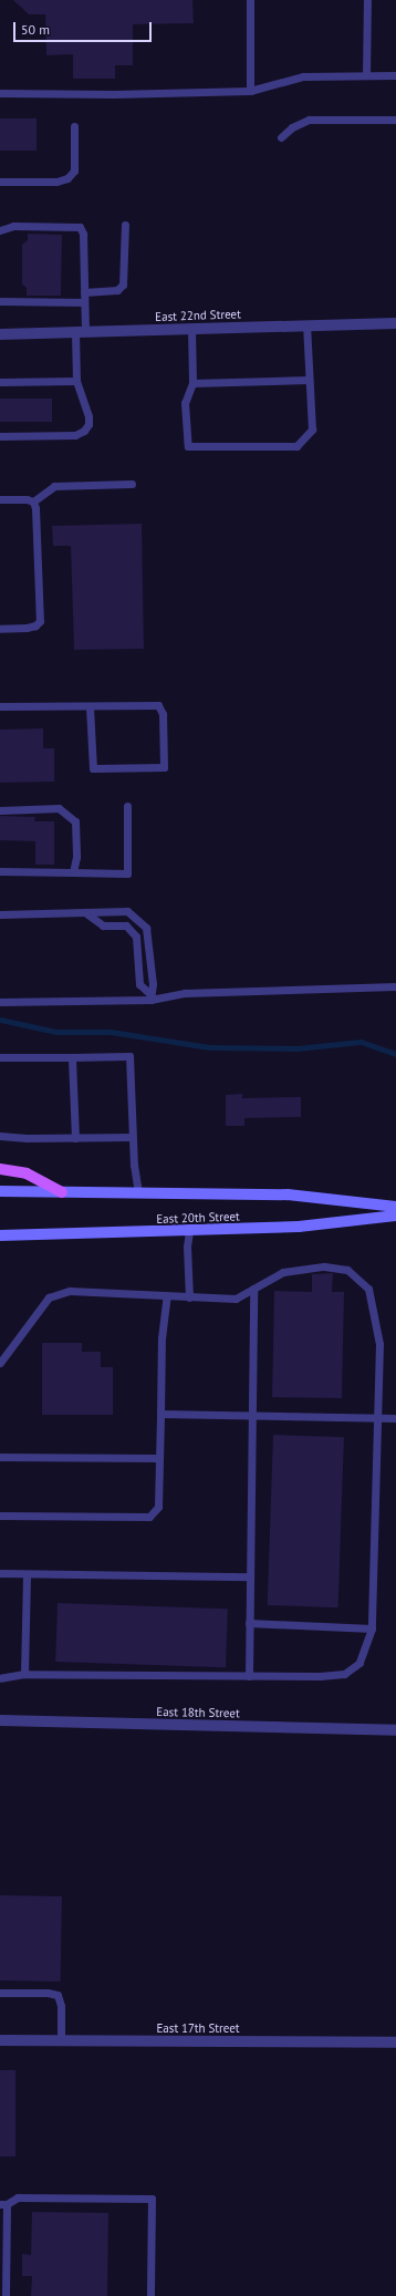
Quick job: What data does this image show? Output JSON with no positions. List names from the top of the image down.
{
  "streets": {
    "main road": ["East 20th Street"],
    "street": ["East 22nd Street", "East 18th Street", "East 17th Street"]
  },
  "scale_bar": "50 m"
}
